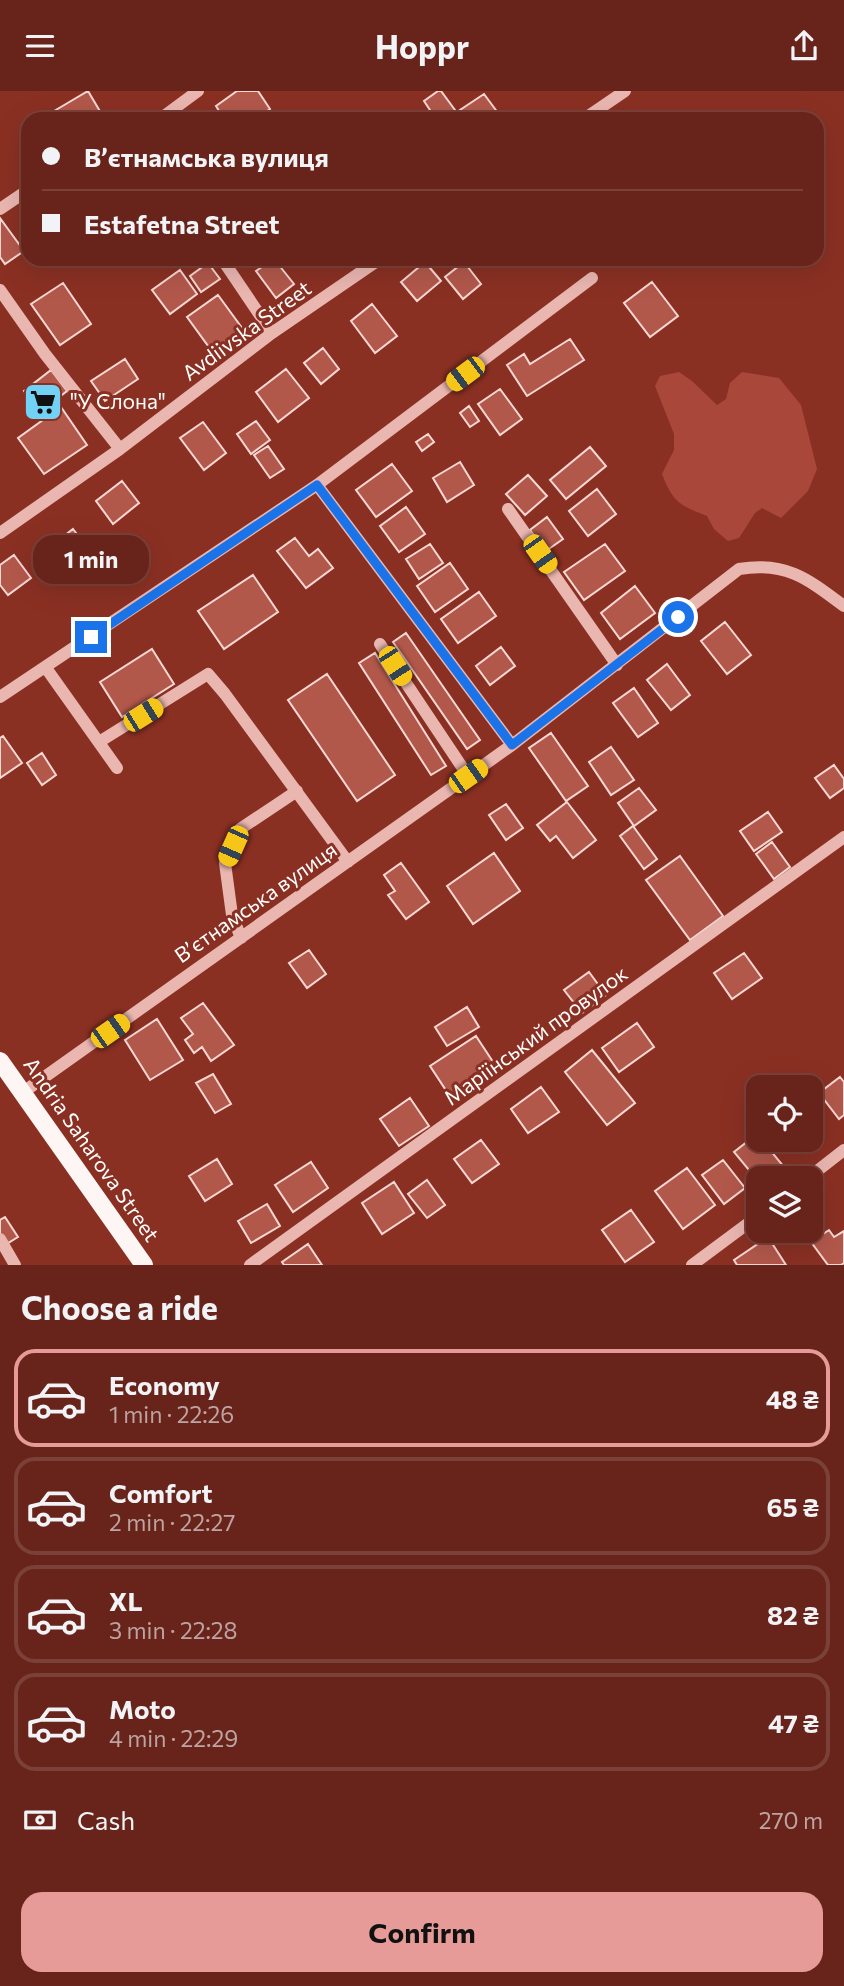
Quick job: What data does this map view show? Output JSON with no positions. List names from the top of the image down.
{
  "streets": {
    "main road": ["Andria Saharova Street"],
    "street": ["Avdiivska Street", "Вʼєтнамська вулиця", "Маріїнський провулок"]
  },
  "crossings": [
    ["Вʼєтнамська вулиця", "Andria Saharova Street"]
  ],
  "places": {
    "supermarket": ["\"У Слона\""]
  },
  "page": {
    "header": "Hoppr",
    "banner": ["Вʼєтнамська вулиця", "Estafetna Street"],
    "bubble": "1 min",
    "heading": "Choose a ride",
    "list": [
      {
        "name": "Economy",
        "note": "1 min · 22:26",
        "value": "48 ₴"
      },
      {
        "name": "Comfort",
        "note": "2 min · 22:27",
        "value": "65 ₴"
      },
      {
        "name": "XL",
        "note": "3 min · 22:28",
        "value": "82 ₴"
      },
      {
        "name": "Moto",
        "note": "4 min · 22:29",
        "value": "47 ₴"
      }
    ],
    "pay": ["Cash", "270 m"],
    "buttons": "Confirm"
  }
}
